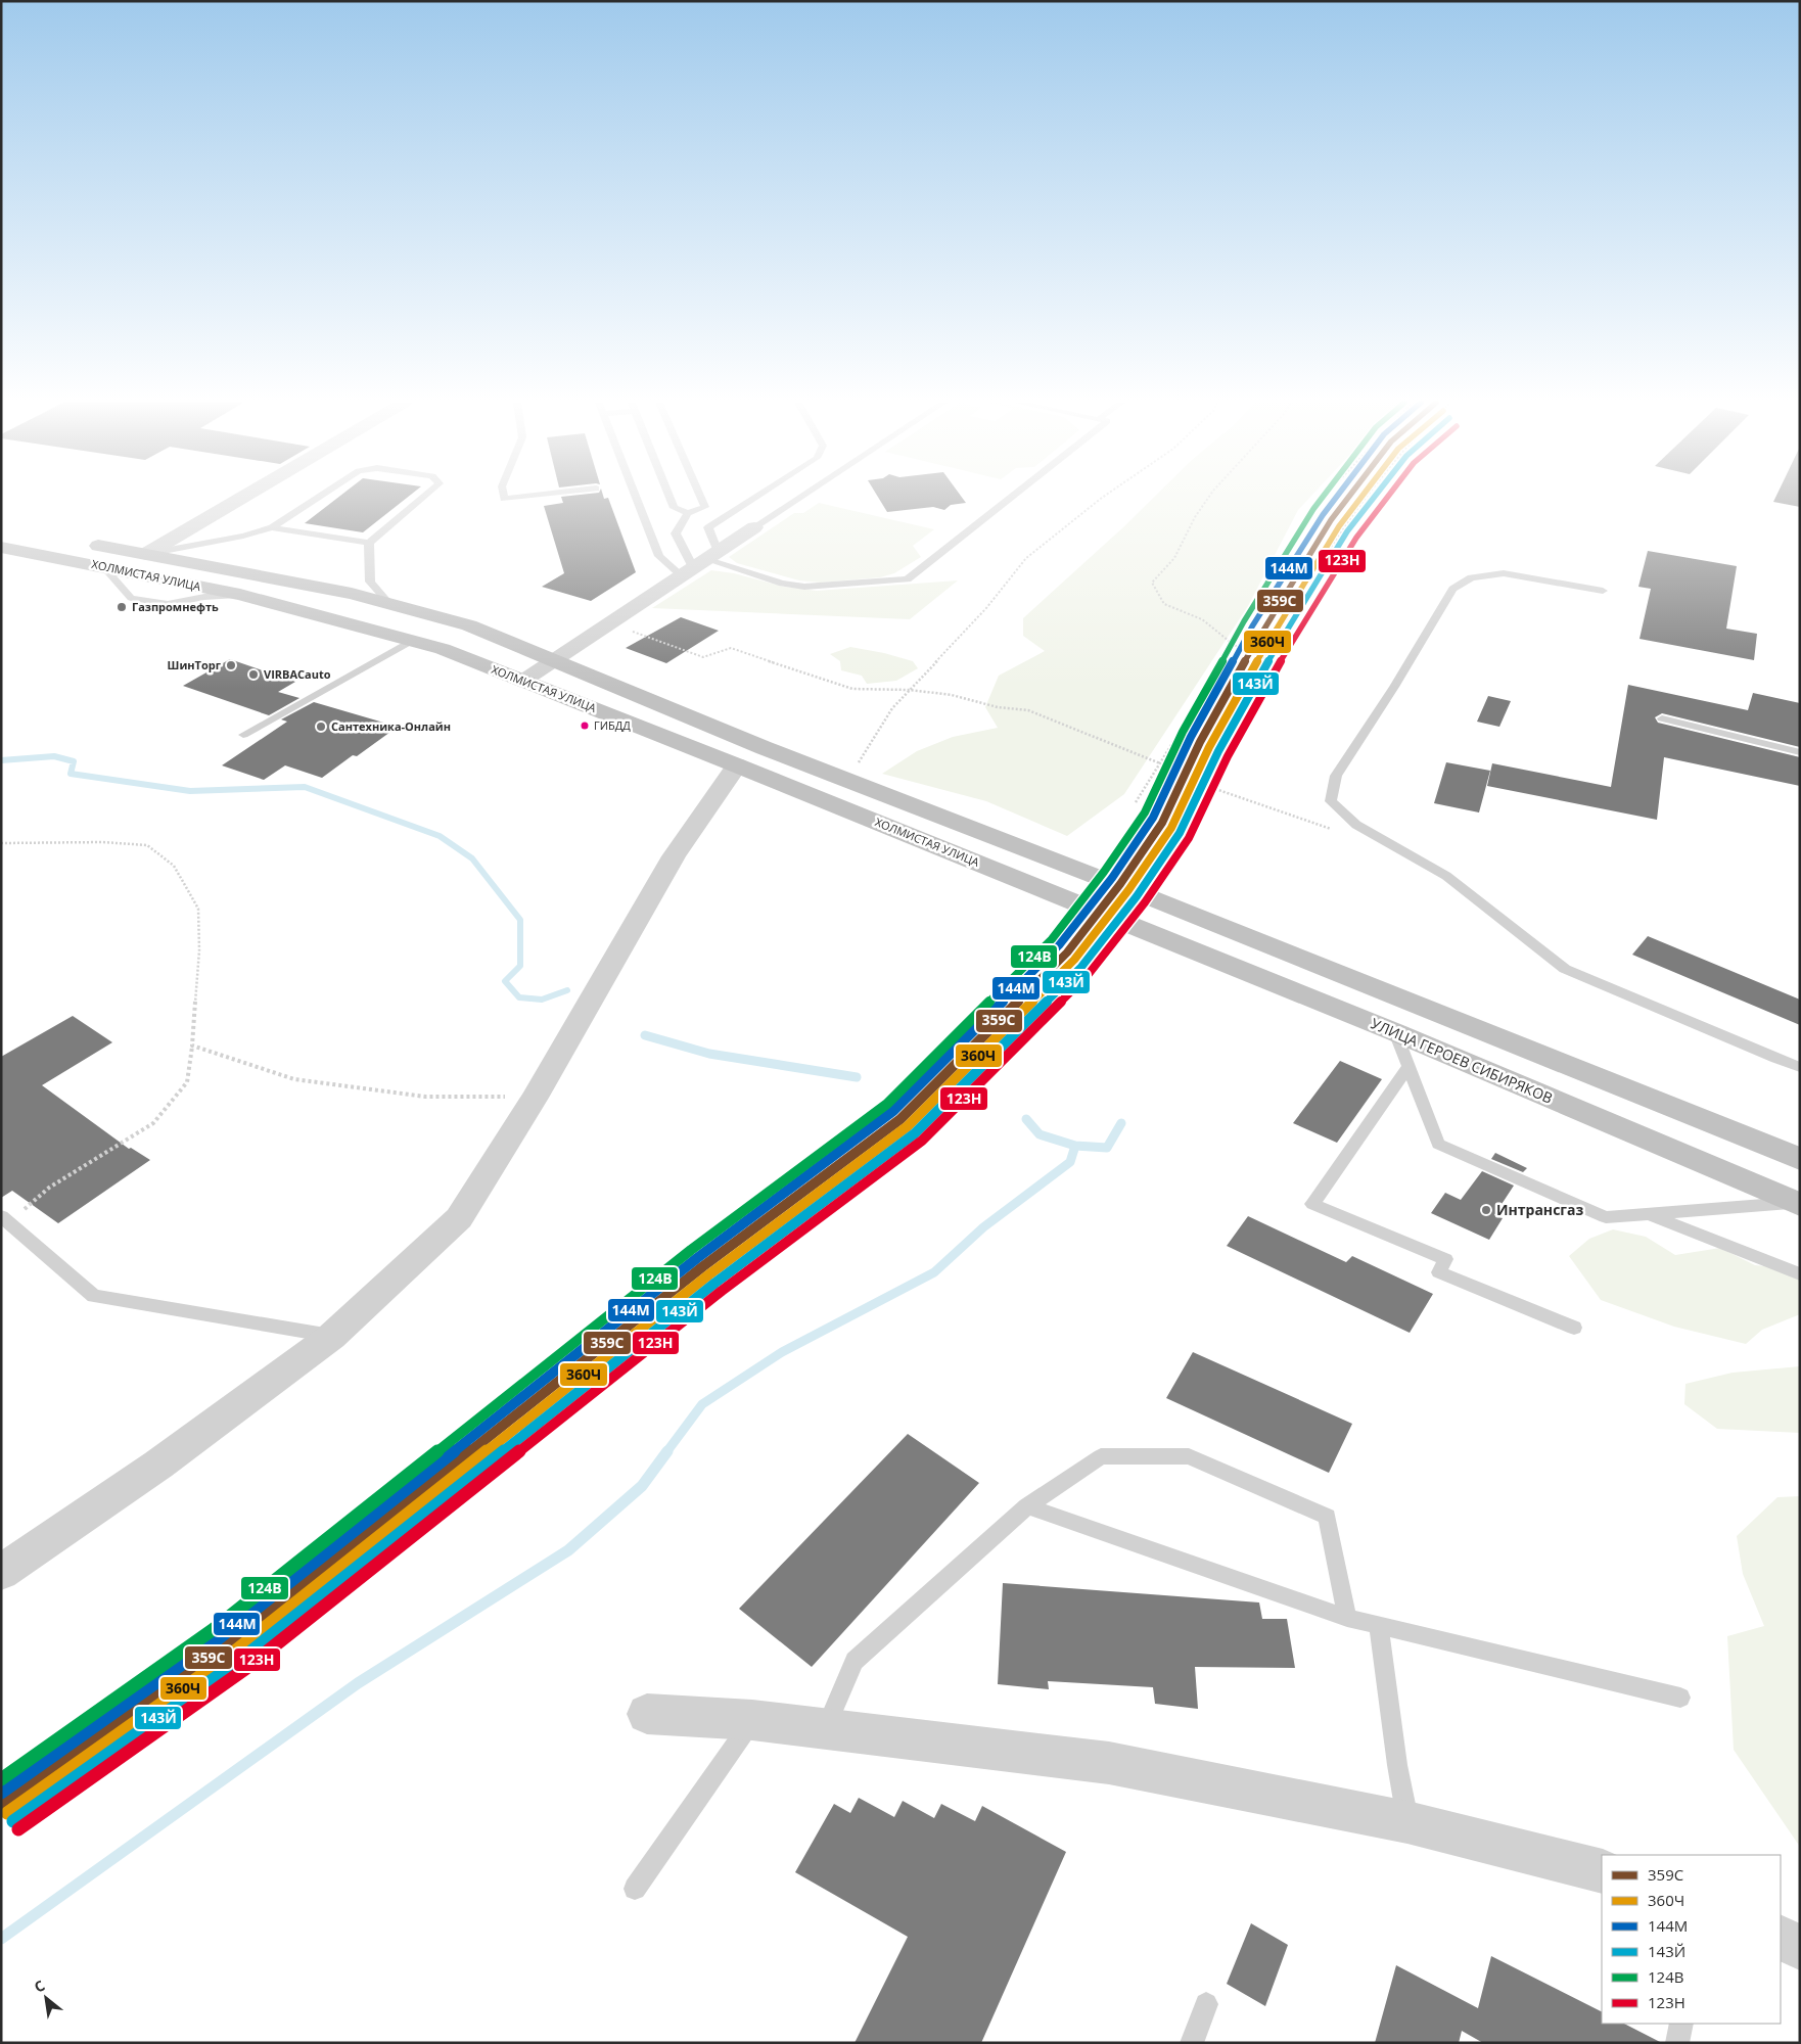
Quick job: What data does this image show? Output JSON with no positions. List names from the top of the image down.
{
  "streets": {
    "highway": ["ХОЛМИСТАЯ УЛИЦА", "УЛИЦА ГЕРОЕВ СИБИРЯКОВ"]
  },
  "crossings": [
    ["ХОЛМИСТАЯ УЛИЦА", "УЛИЦА ГЕРОЕВ СИБИРЯКОВ"]
  ],
  "places": [
    "Газпромнефть",
    "ШинТорг",
    "VIRBACauto",
    "ГИБДД",
    "Сантехника-Онлайн",
    "Интрансгаз"
  ],
  "lines": [
    "transit line 359С",
    "transit line 360Ч",
    "transit line 144М",
    "transit line 143Й",
    "transit line 124В",
    "transit line 123Н"
  ],
  "legend": [
    "359С",
    "360Ч",
    "144М",
    "143Й",
    "124В",
    "123Н"
  ],
  "north": "top left"
}
